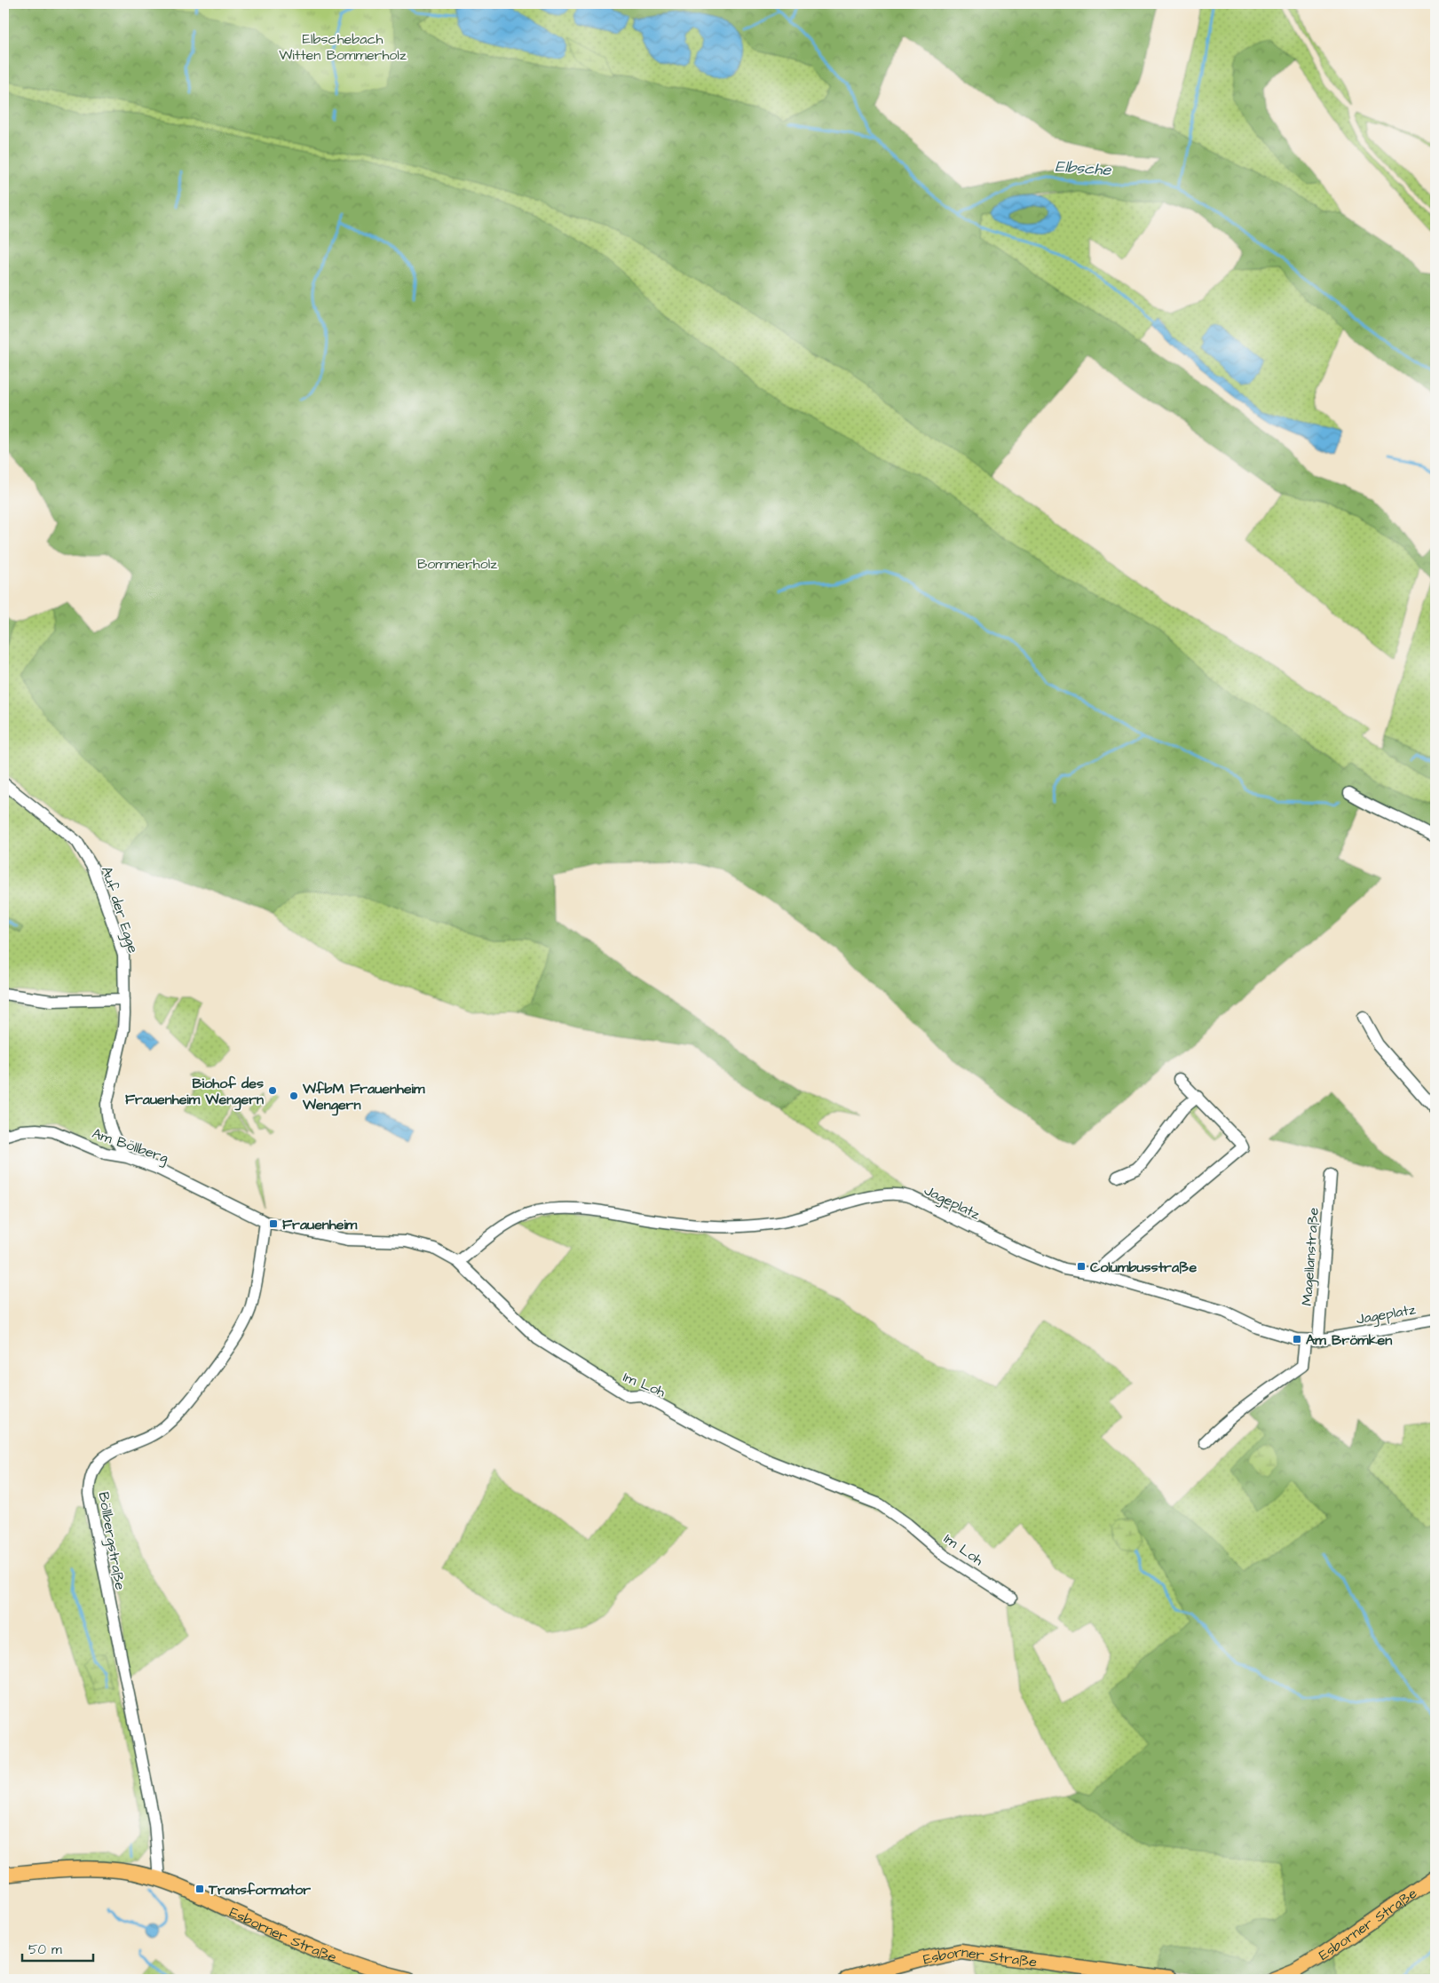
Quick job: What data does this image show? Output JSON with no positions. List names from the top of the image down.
{
  "streets": {
    "main road": ["Esborner Straße"],
    "street": [
      "Auf der Egge",
      "Am Böllberg",
      "Jageplatz",
      "Magellanstraße",
      "Im Loh",
      "Böllbergstraße"
    ]
  },
  "crossings": [
    ["Auf der Egge", "Am Böllberg"],
    ["Am Böllberg", "Im Loh"],
    ["Am Böllberg", "Böllbergstraße"],
    ["Jageplatz", "Magellanstraße"],
    ["Jageplatz", "Im Loh"],
    ["Im Loh", "Böllbergstraße"],
    ["Böllbergstraße", "Esborner Straße"]
  ],
  "water": ["Elbsche"],
  "parks": ["Elbschebach Witten Bommerholz", "Bommerholz"],
  "places": {
    "other": ["Biohof des Frauenheim Wengern", "WfbM Frauenheim Wengern"],
    "transit": [
      "Frauenheim",
      "Columbusstraße",
      "Am Brömken",
      "Transformator"
    ]
  },
  "scale_bar": "50 m"
}
